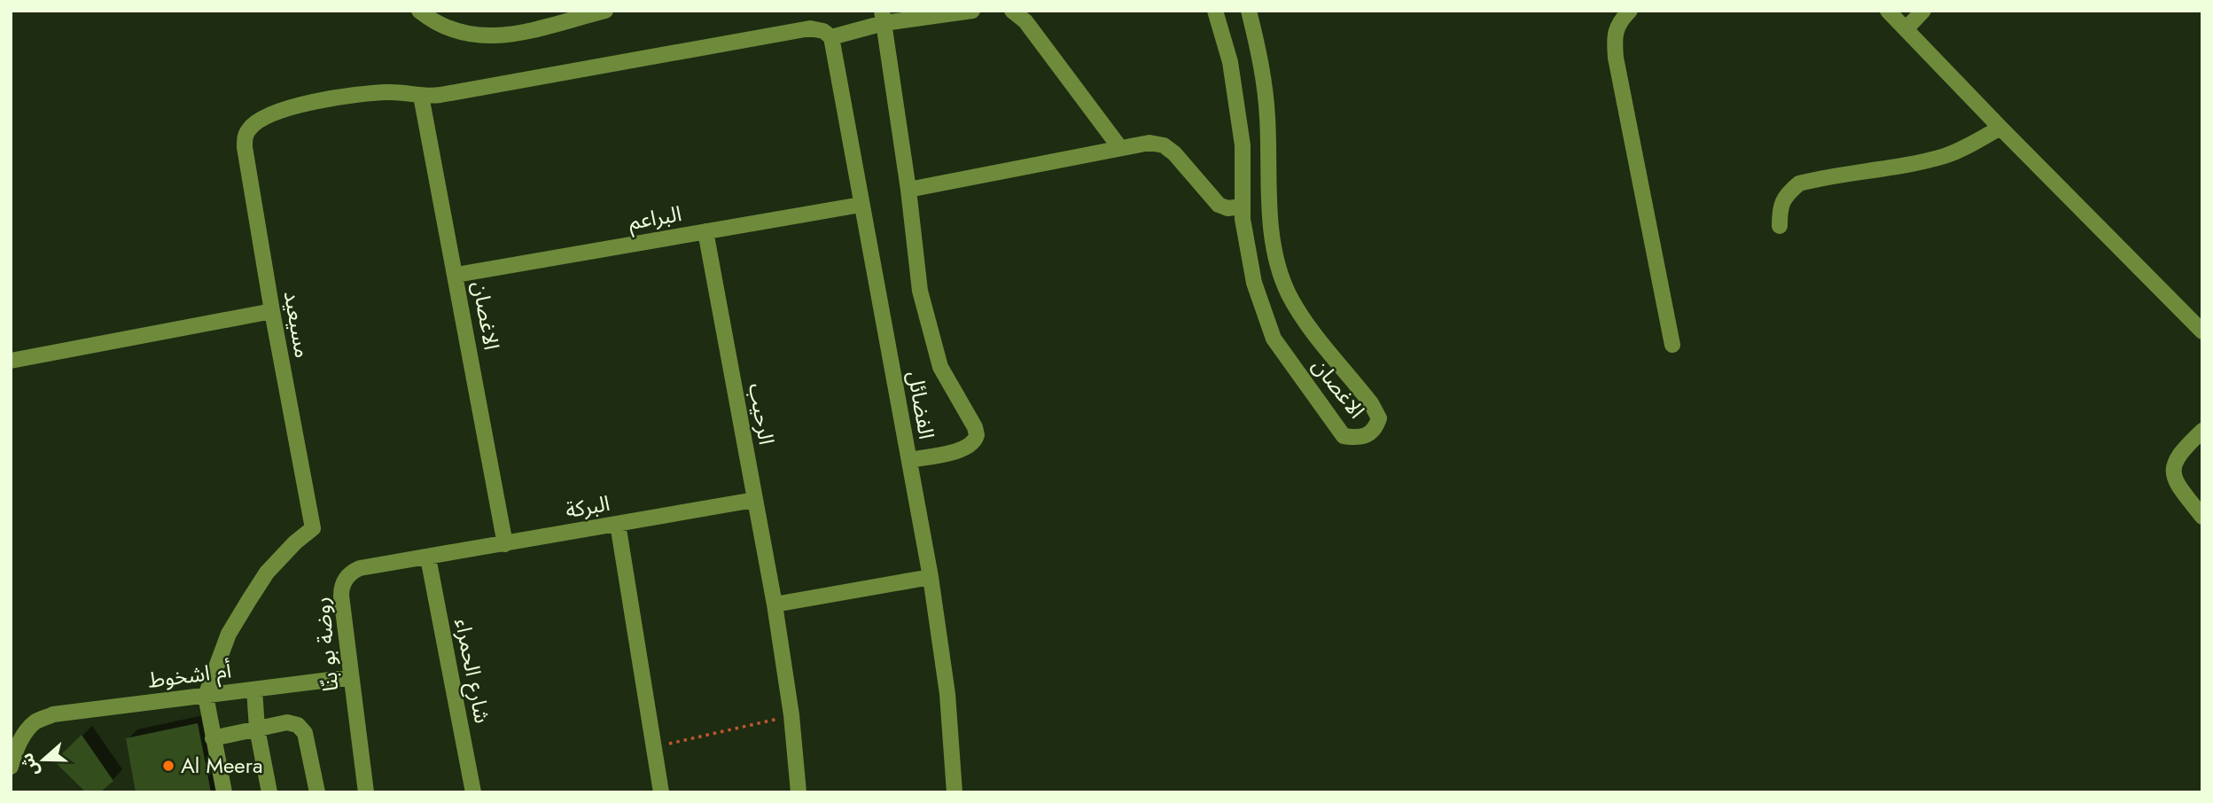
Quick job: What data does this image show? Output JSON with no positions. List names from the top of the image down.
{
  "streets": {
    "street": [
      "البراعم",
      "الاغصان",
      "مسيعيد",
      "الفضائل",
      "الرحيب",
      "البركة",
      "روضة بو بنّا",
      "شارع الحمراء",
      "أم اشخوط"
    ]
  },
  "crossings": [
    ["البراعم", "الاغصان"],
    ["البراعم", "الفضائل"],
    ["البراعم", "الرحيب"],
    ["الاغصان", "مسيعيد"],
    ["الاغصان", "البركة"],
    ["مسيعيد", "أم اشخوط"],
    ["الرحيب", "البركة"],
    ["البركة", "روضة بو بنّا"],
    ["البركة", "شارع الحمراء"],
    ["روضة بو بنّا", "شارع الحمراء"],
    ["روضة بو بنّا", "أم اشخوط"]
  ],
  "places": ["Al Meera"],
  "north": "left"
}
